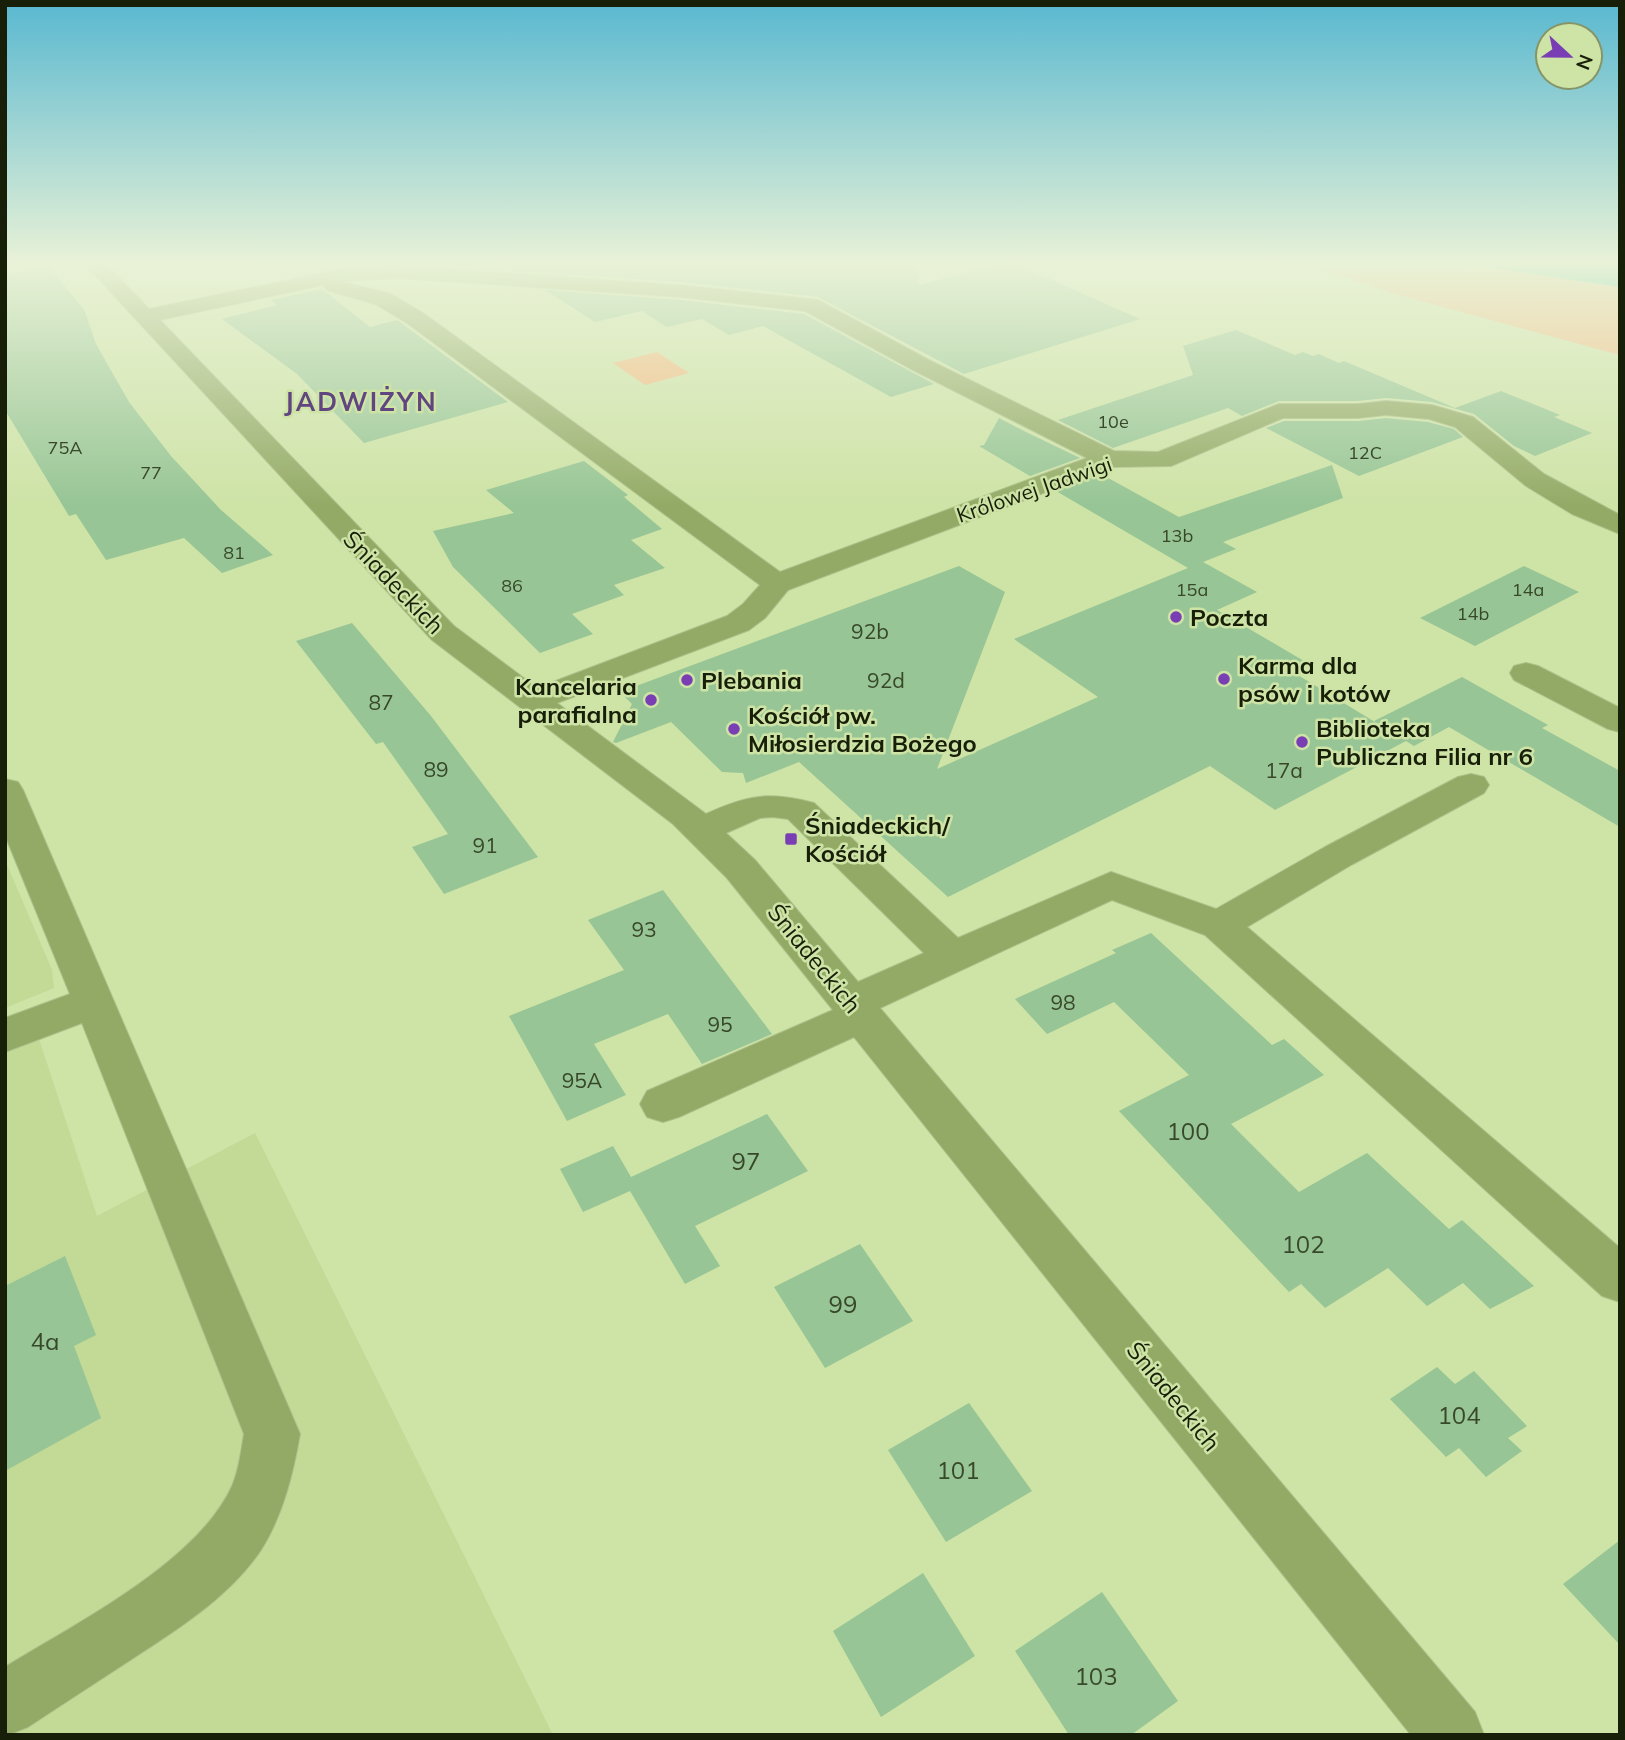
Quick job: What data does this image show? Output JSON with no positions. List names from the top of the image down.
{
  "streets": {
    "street": ["Królowej Jadwigi", "Śniadeckich"]
  },
  "districts": ["JADWIŻYN"],
  "places": {
    "other": [
      "Poczta",
      "Karma dla psów i kotów",
      "Plebania",
      "Kancelaria parafialna",
      "Kościół pw. Miłosierdzia Bożego",
      "Biblioteka Publiczna Filia nr 6"
    ],
    "transit": ["Śniadeckich/ Kościół"]
  },
  "house_numbers": [
    "10e",
    "75A",
    "12C",
    "77",
    "13b",
    "81",
    "86",
    "15a",
    "14a",
    "14b",
    "92b",
    "92d",
    "87",
    "89",
    "17a",
    "91",
    "93",
    "98",
    "95",
    "95A",
    "100",
    "97",
    "102",
    "99",
    "4a",
    "104",
    "101",
    "103"
  ],
  "north": "right"
}
